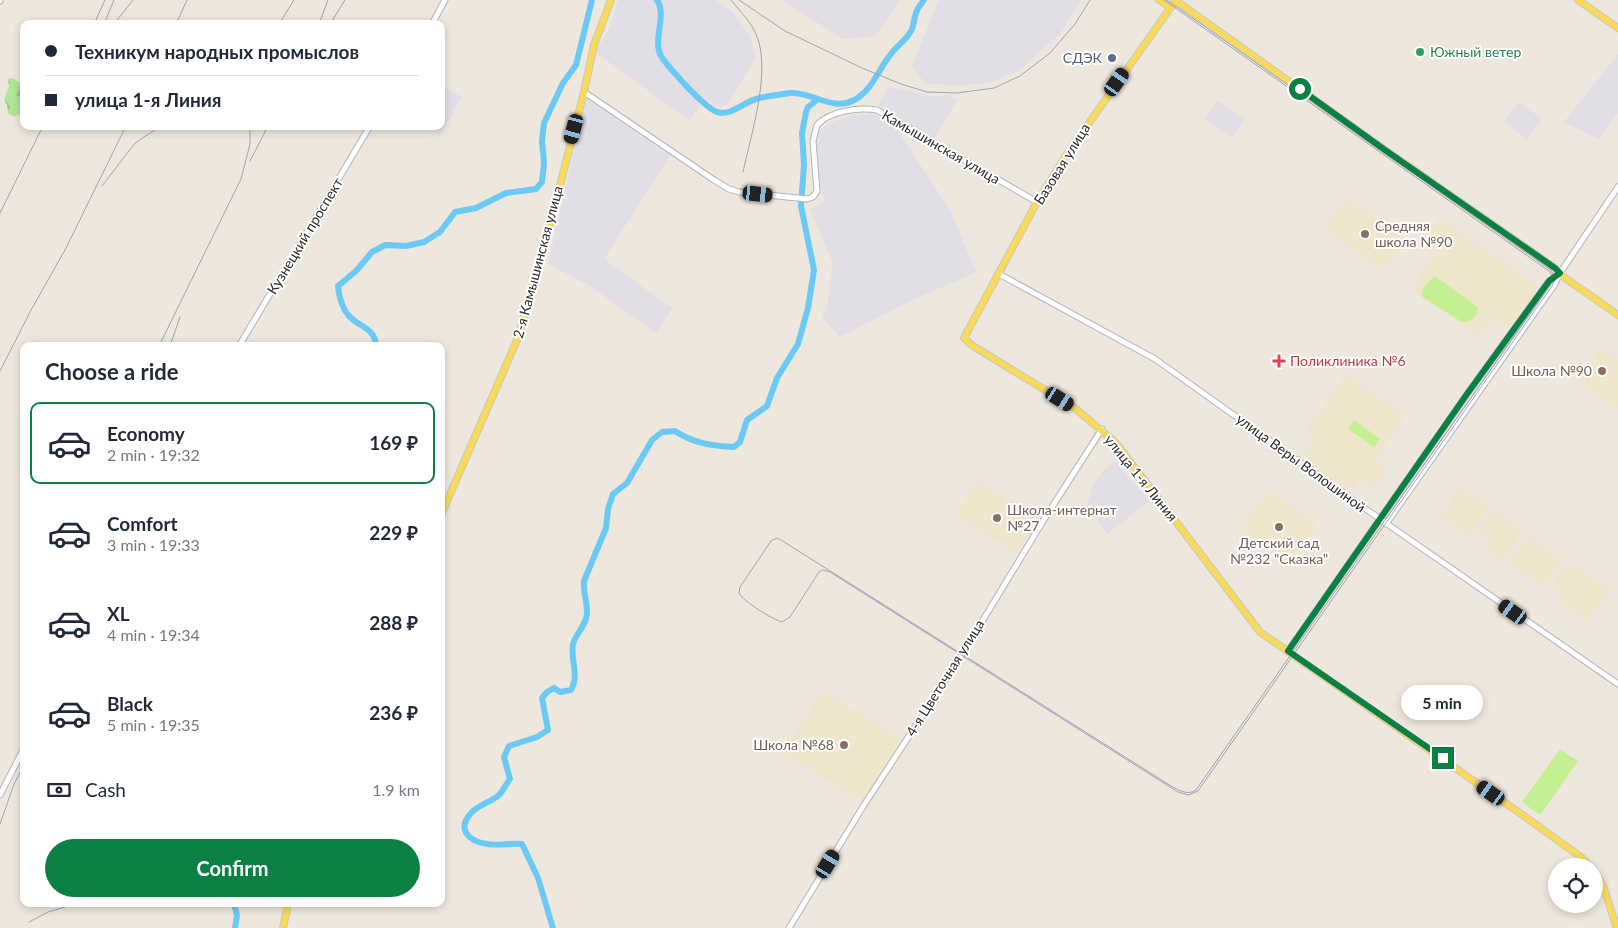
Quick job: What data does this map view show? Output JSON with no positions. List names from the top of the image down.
{
  "streets": {
    "main road": ["Базовая улица", "2-я Камышинская улица", "улица 1-я Линия"],
    "street": [
      "Камышинская улица",
      "Кузнецкий проспект",
      "улица Веры Волошиной",
      "4-я Цветочная улица"
    ]
  },
  "crossings": [
    ["Камышинская улица", "Базовая улица"],
    ["Камышинская улица", "2-я Камышинская улица"],
    ["Базовая улица", "улица Веры Волошиной"],
    ["Базовая улица", "улица 1-я Линия"],
    ["улица 1-я Линия", "4-я Цветочная улица"]
  ],
  "places": {
    "other": [
      "Южный ветер",
      "СДЭК",
      "Средняя школа №90",
      "Школа №90",
      "Школа-интернат №27",
      "Детский сад №232 \"Сказка\"",
      "Школа №68"
    ],
    "health": ["Поликлиника №6"]
  },
  "page": {
    "banner": ["Техникум народных промыслов", "улица 1-я Линия"],
    "heading": "Choose a ride",
    "list": [
      {
        "name": "Economy",
        "note": "2 min · 19:32",
        "value": "169 ₽"
      },
      {
        "name": "Comfort",
        "note": "3 min · 19:33",
        "value": "229 ₽"
      },
      {
        "name": "XL",
        "note": "4 min · 19:34",
        "value": "288 ₽"
      },
      {
        "name": "Black",
        "note": "5 min · 19:35",
        "value": "236 ₽"
      }
    ],
    "bubble": "5 min",
    "pay": ["Cash", "1.9 km"],
    "buttons": "Confirm"
  }
}
